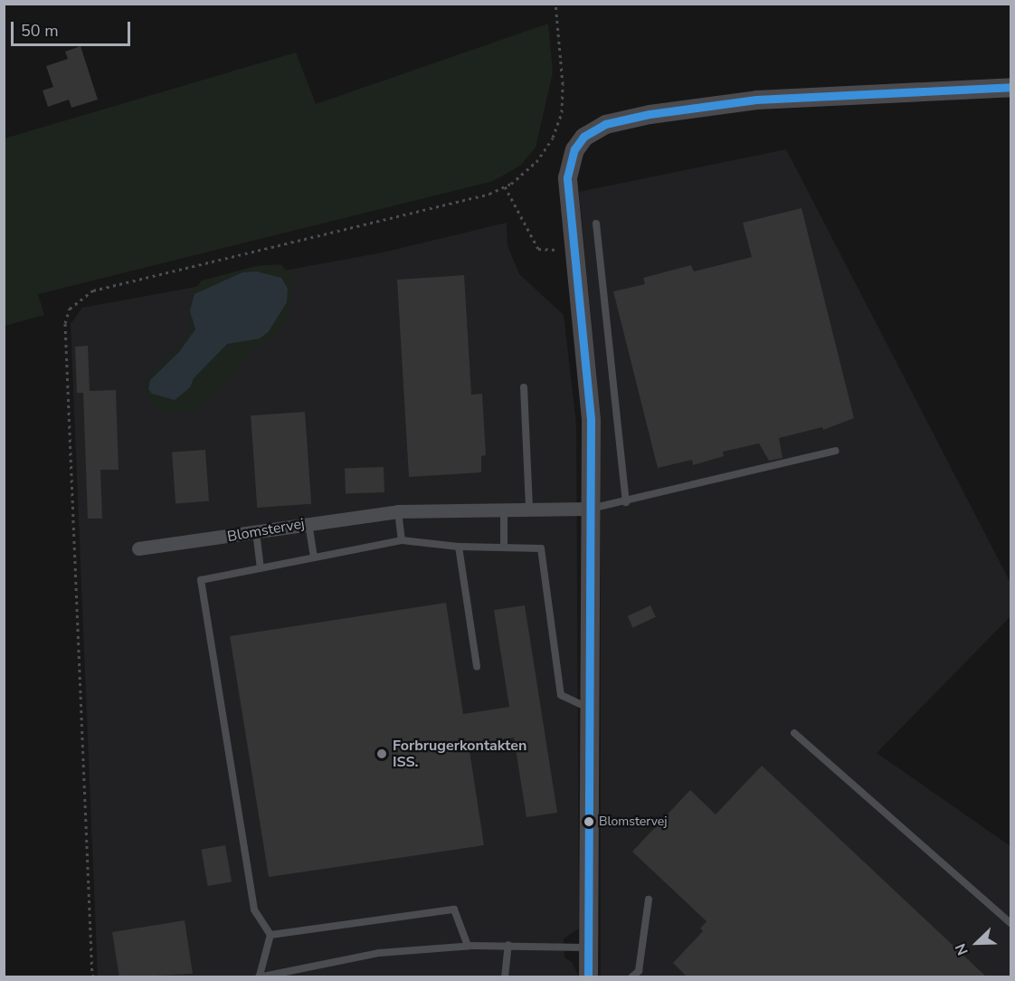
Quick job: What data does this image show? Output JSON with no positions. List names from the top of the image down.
{
  "streets": {
    "street": ["Blomstervej"]
  },
  "places": ["Forbrugerkontakten ISS.", "Blomstervej"],
  "scale_bar": "50 m",
  "north": "bottom left"
}
